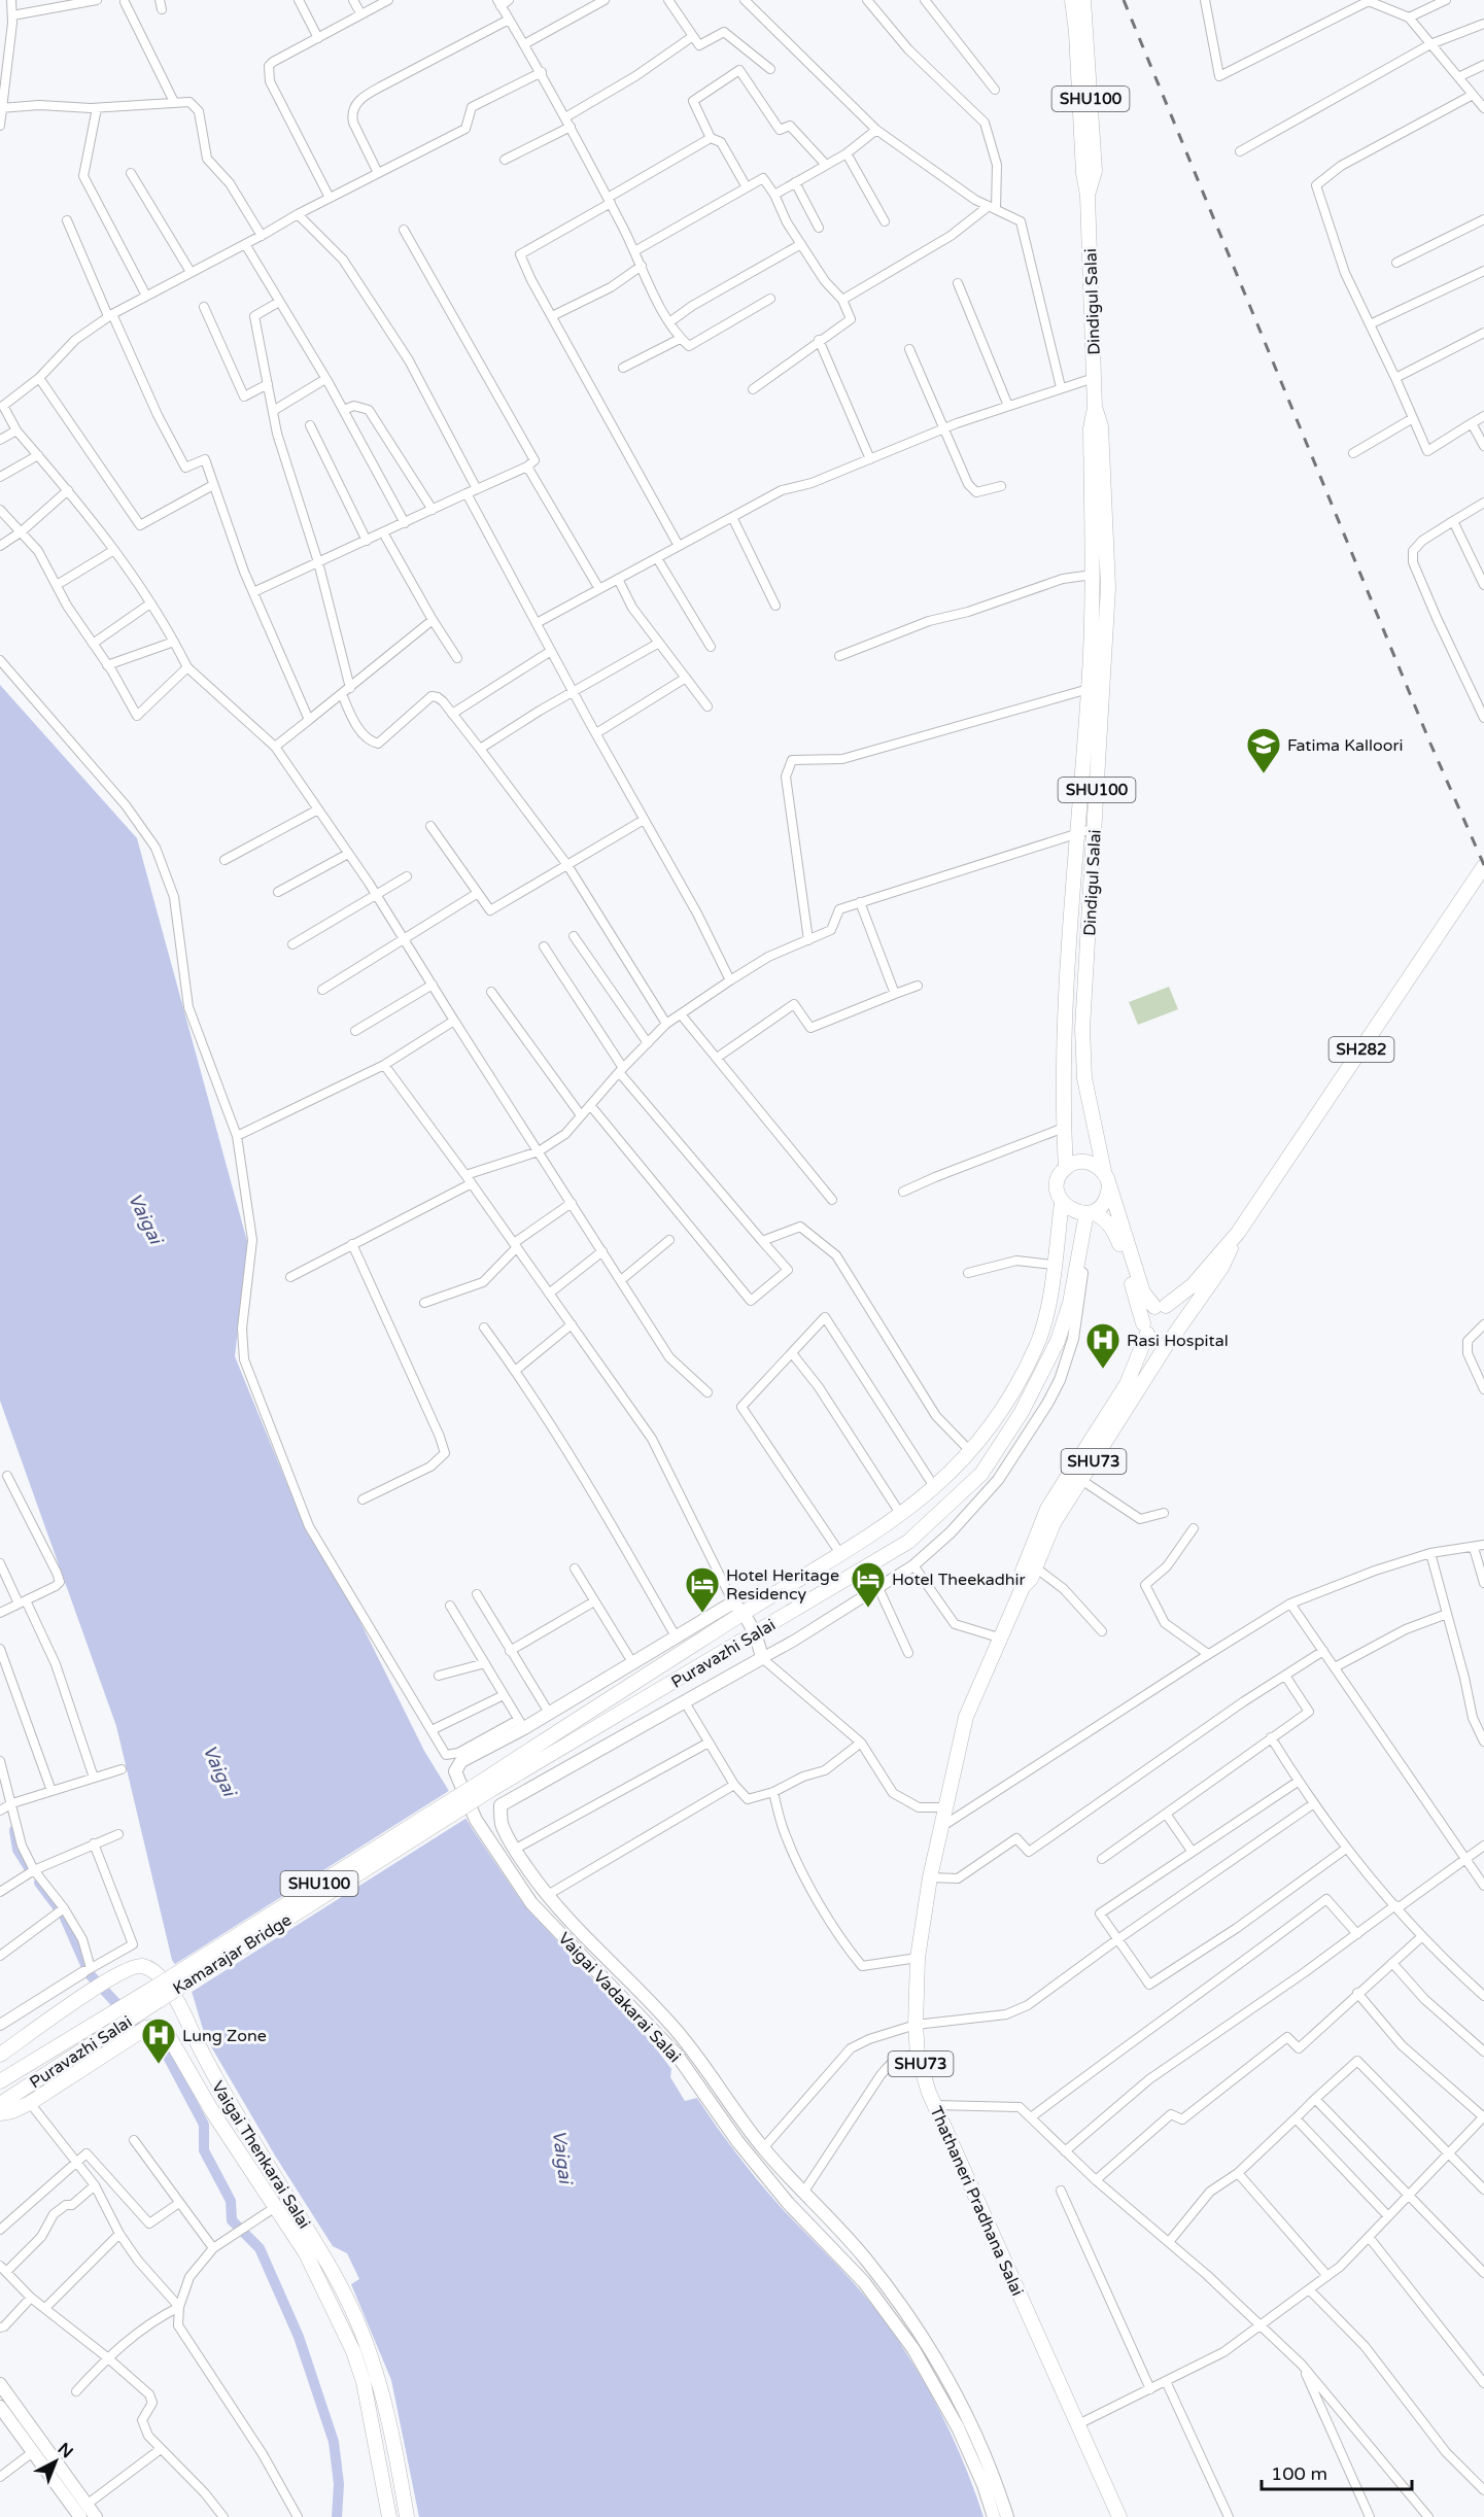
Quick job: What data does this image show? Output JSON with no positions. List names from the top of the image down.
{
  "streets": {
    "main road": [
      "SHU100",
      "Dindigul Salai",
      "SH282",
      "SHU73",
      "Puravazhi Salai",
      "Kamarajar Bridge",
      "Vaigai Vadakarai Salai",
      "Vaigai Thenkarai Salai",
      "Thathaneri Pradhana Salai"
    ]
  },
  "crossings": [
    ["SHU100", "Dindigul Salai"],
    ["SHU100", "Puravazhi Salai"],
    ["Dindigul Salai", "Puravazhi Salai"],
    ["SH282", "SHU73"],
    ["SH282", "Thathaneri Pradhana Salai"],
    ["SHU73", "Thathaneri Pradhana Salai"],
    ["Puravazhi Salai", "Kamarajar Bridge"]
  ],
  "water": ["Vaigai"],
  "places": {
    "school or university": ["Fatima Kalloori"],
    "hospital": ["Rasi Hospital", "Lung Zone"],
    "hotel": ["Hotel Theekadhir", "Hotel Heritage Residency"]
  },
  "scale_bar": "100 m",
  "north": "top right"
}
